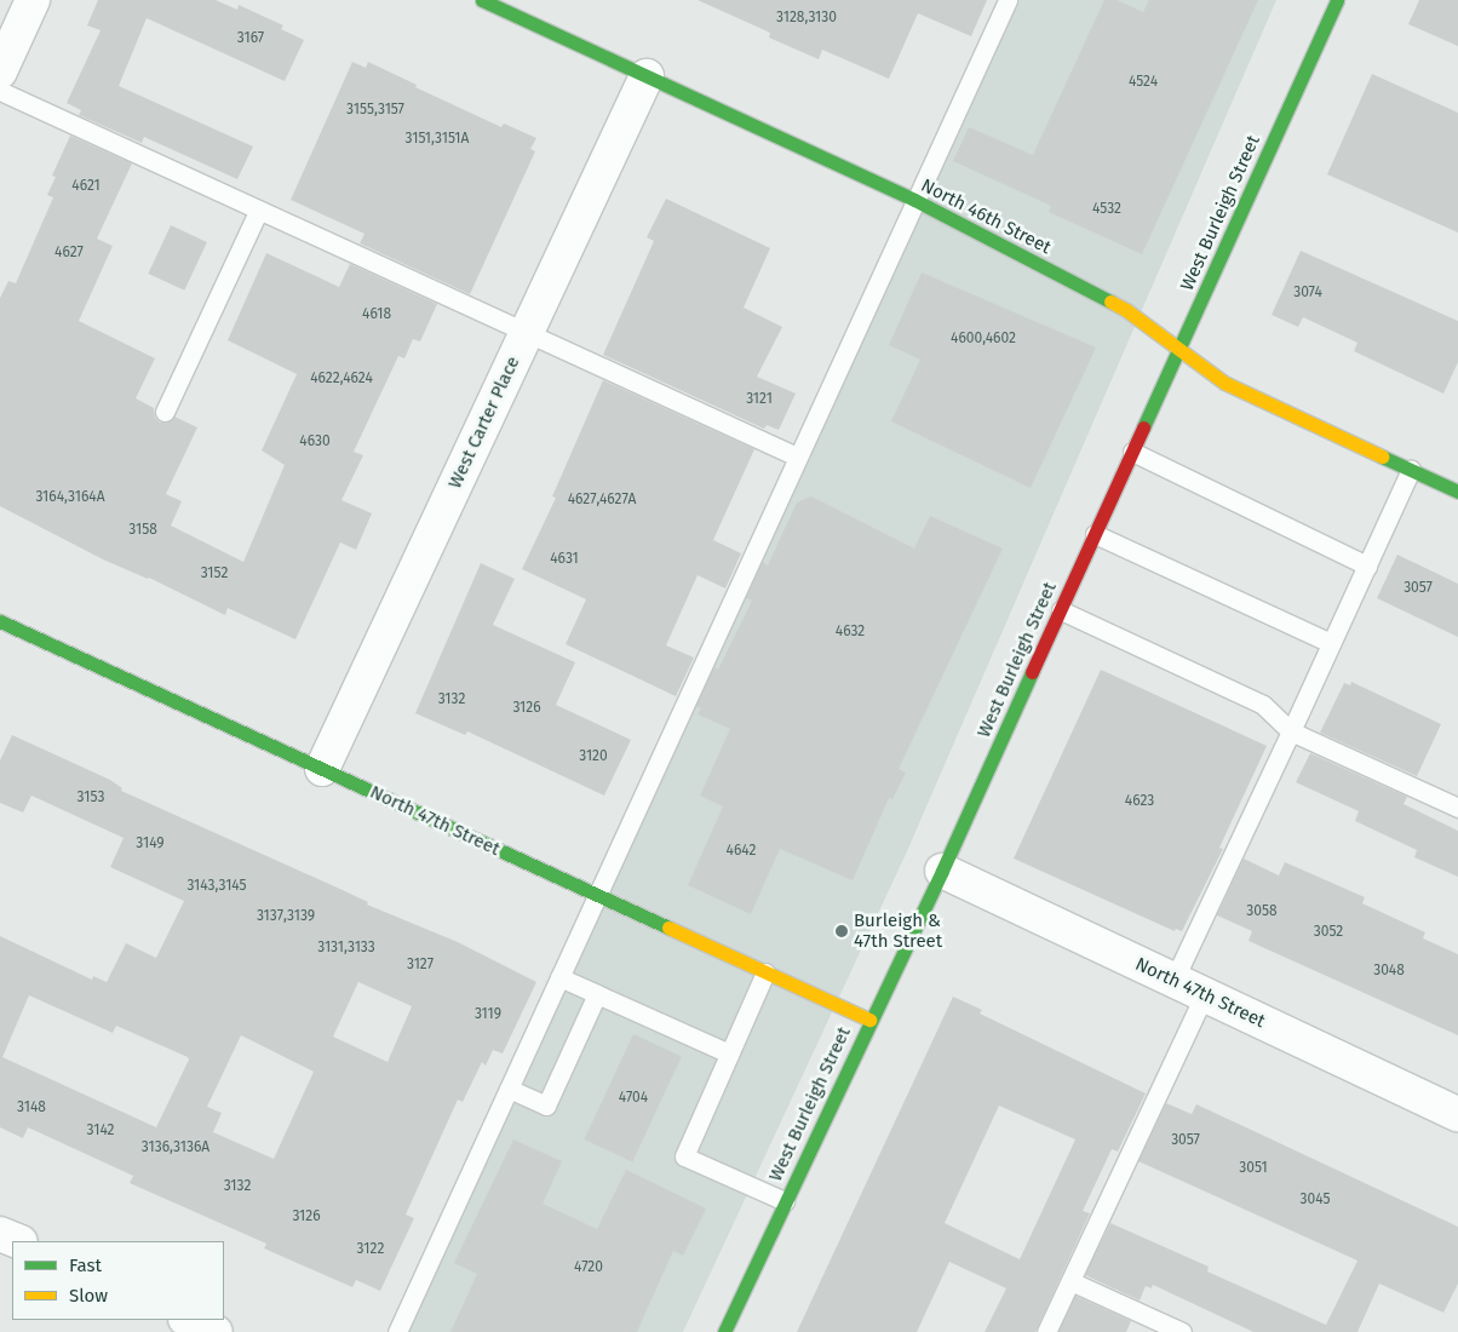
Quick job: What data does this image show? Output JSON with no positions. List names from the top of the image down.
{
  "streets": {
    "street": [
      "West Burleigh Street",
      "North 46th Street",
      "West Carter Place",
      "North 47th Street"
    ]
  },
  "crossings": [
    ["West Burleigh Street", "North 46th Street"],
    ["West Burleigh Street", "North 47th Street"],
    ["North 46th Street", "West Carter Place"],
    ["West Carter Place", "North 47th Street"]
  ],
  "places": ["Burleigh & 47th Street"],
  "house_numbers": [
    "3128,3130",
    "3167",
    "4524",
    "3155,3157",
    "3151,3151A",
    "4621",
    "4532",
    "4627",
    "3074",
    "4618",
    "4600,4602",
    "4622,4624",
    "3121",
    "4630",
    "3164,3164A",
    "4627,4627A",
    "3158",
    "4631",
    "3152",
    "3057",
    "4632",
    "3132",
    "3126",
    "3120",
    "3153",
    "4623",
    "3149",
    "4642",
    "3143,3145",
    "3058",
    "3137,3139",
    "3052",
    "3131,3133",
    "3127",
    "3048",
    "3119",
    "4704",
    "3148",
    "3142",
    "3057",
    "3136,3136A",
    "3051",
    "3132",
    "3045",
    "3126",
    "3122",
    "4720"
  ],
  "legend": ["Fast", "Slow"]
}
